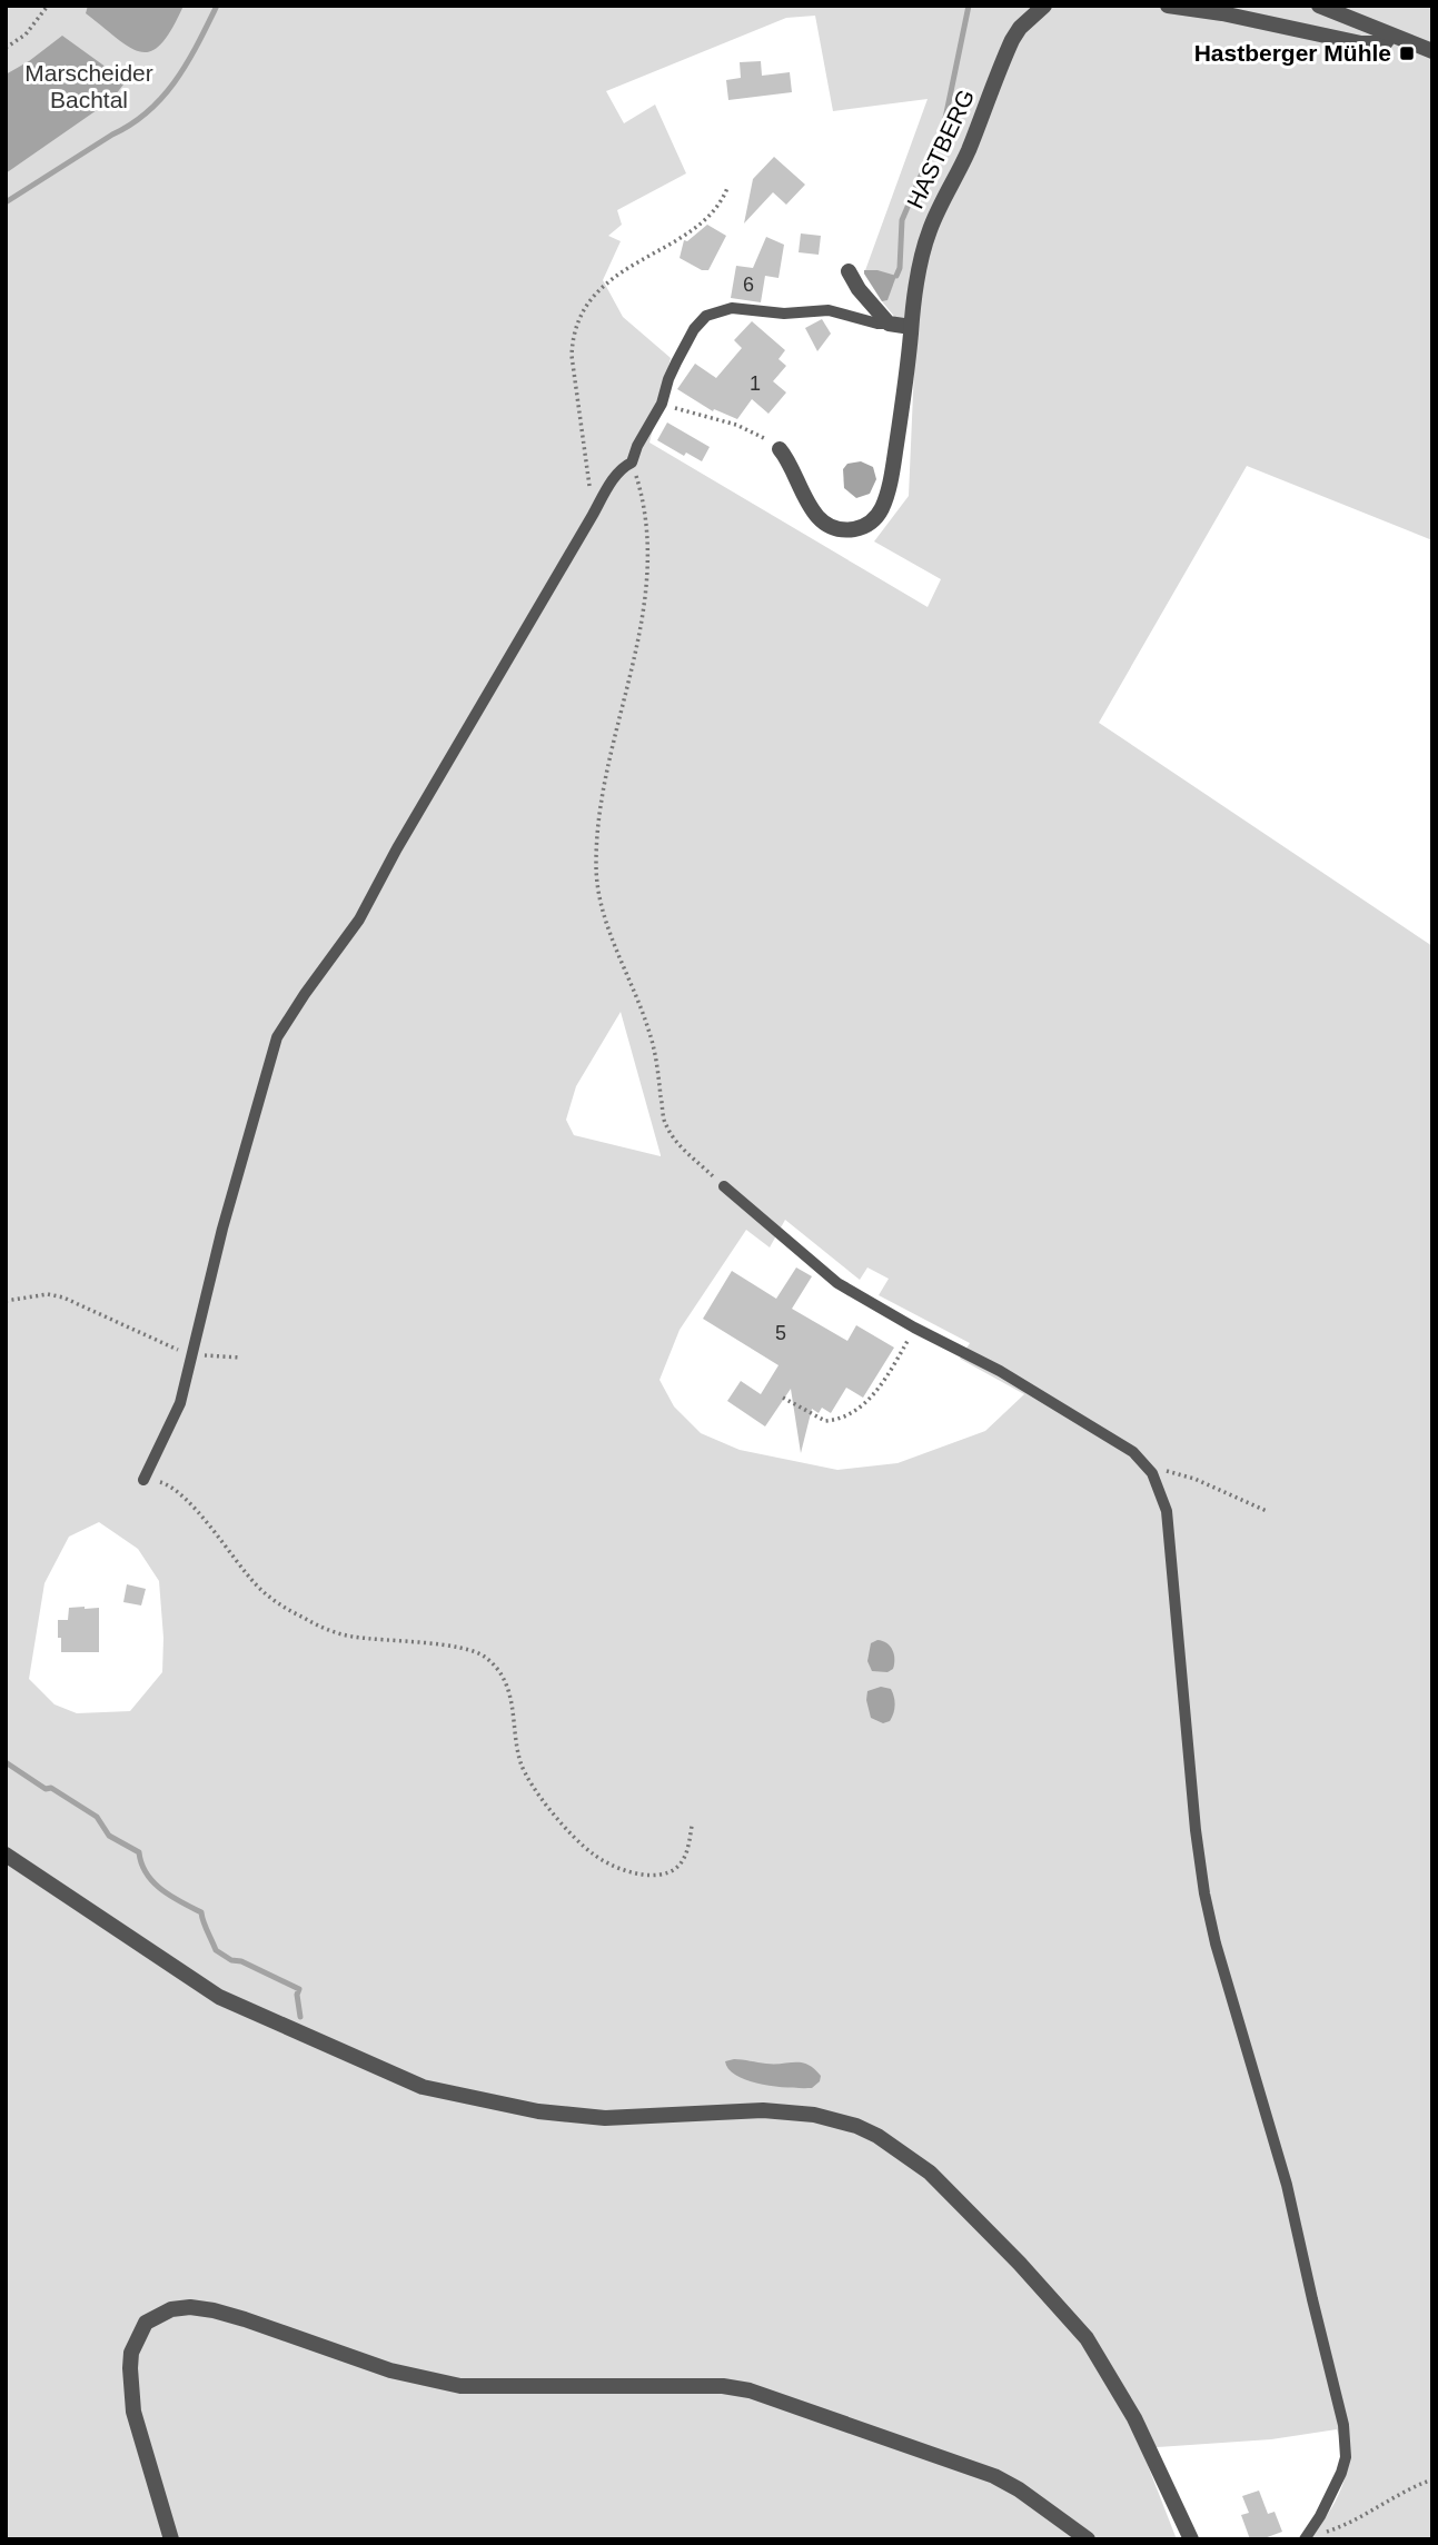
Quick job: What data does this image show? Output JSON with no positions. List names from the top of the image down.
{
  "streets": {
    "street": ["HASTBERG"]
  },
  "parks": ["Marscheider Bachtal"],
  "places": {
    "transit": ["Hastberger Mühle"]
  },
  "house_numbers": ["6", "1", "5"]
}
